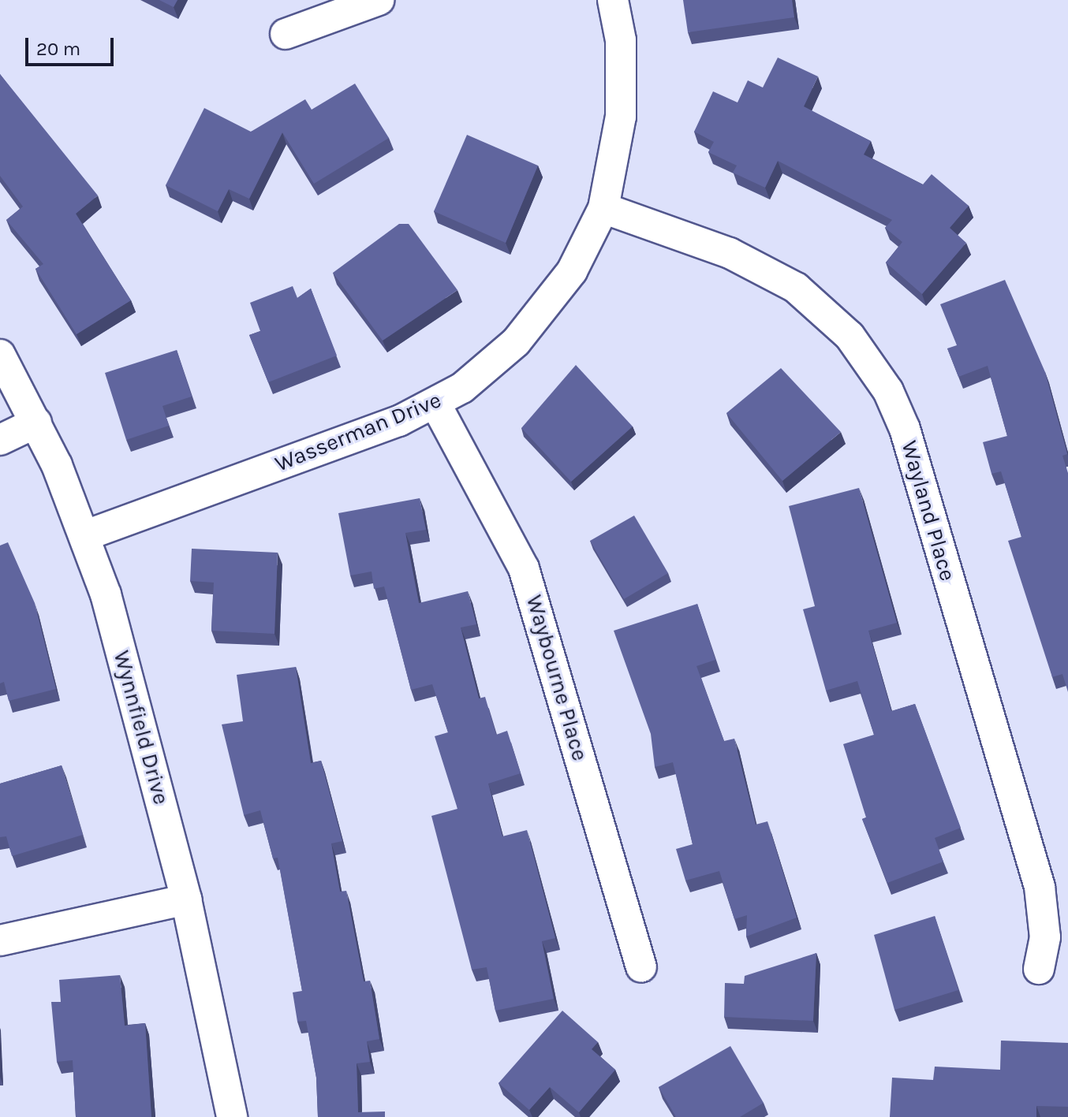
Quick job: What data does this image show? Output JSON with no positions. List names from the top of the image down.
{
  "streets": {
    "street": [
      "Wasserman Drive",
      "Wayland Place",
      "Waybourne Place",
      "Wynnfield Drive"
    ]
  },
  "crossings": [
    ["Wasserman Drive", "Wayland Place"],
    ["Wasserman Drive", "Waybourne Place"],
    ["Wasserman Drive", "Wynnfield Drive"]
  ],
  "scale_bar": "20 m"
}
